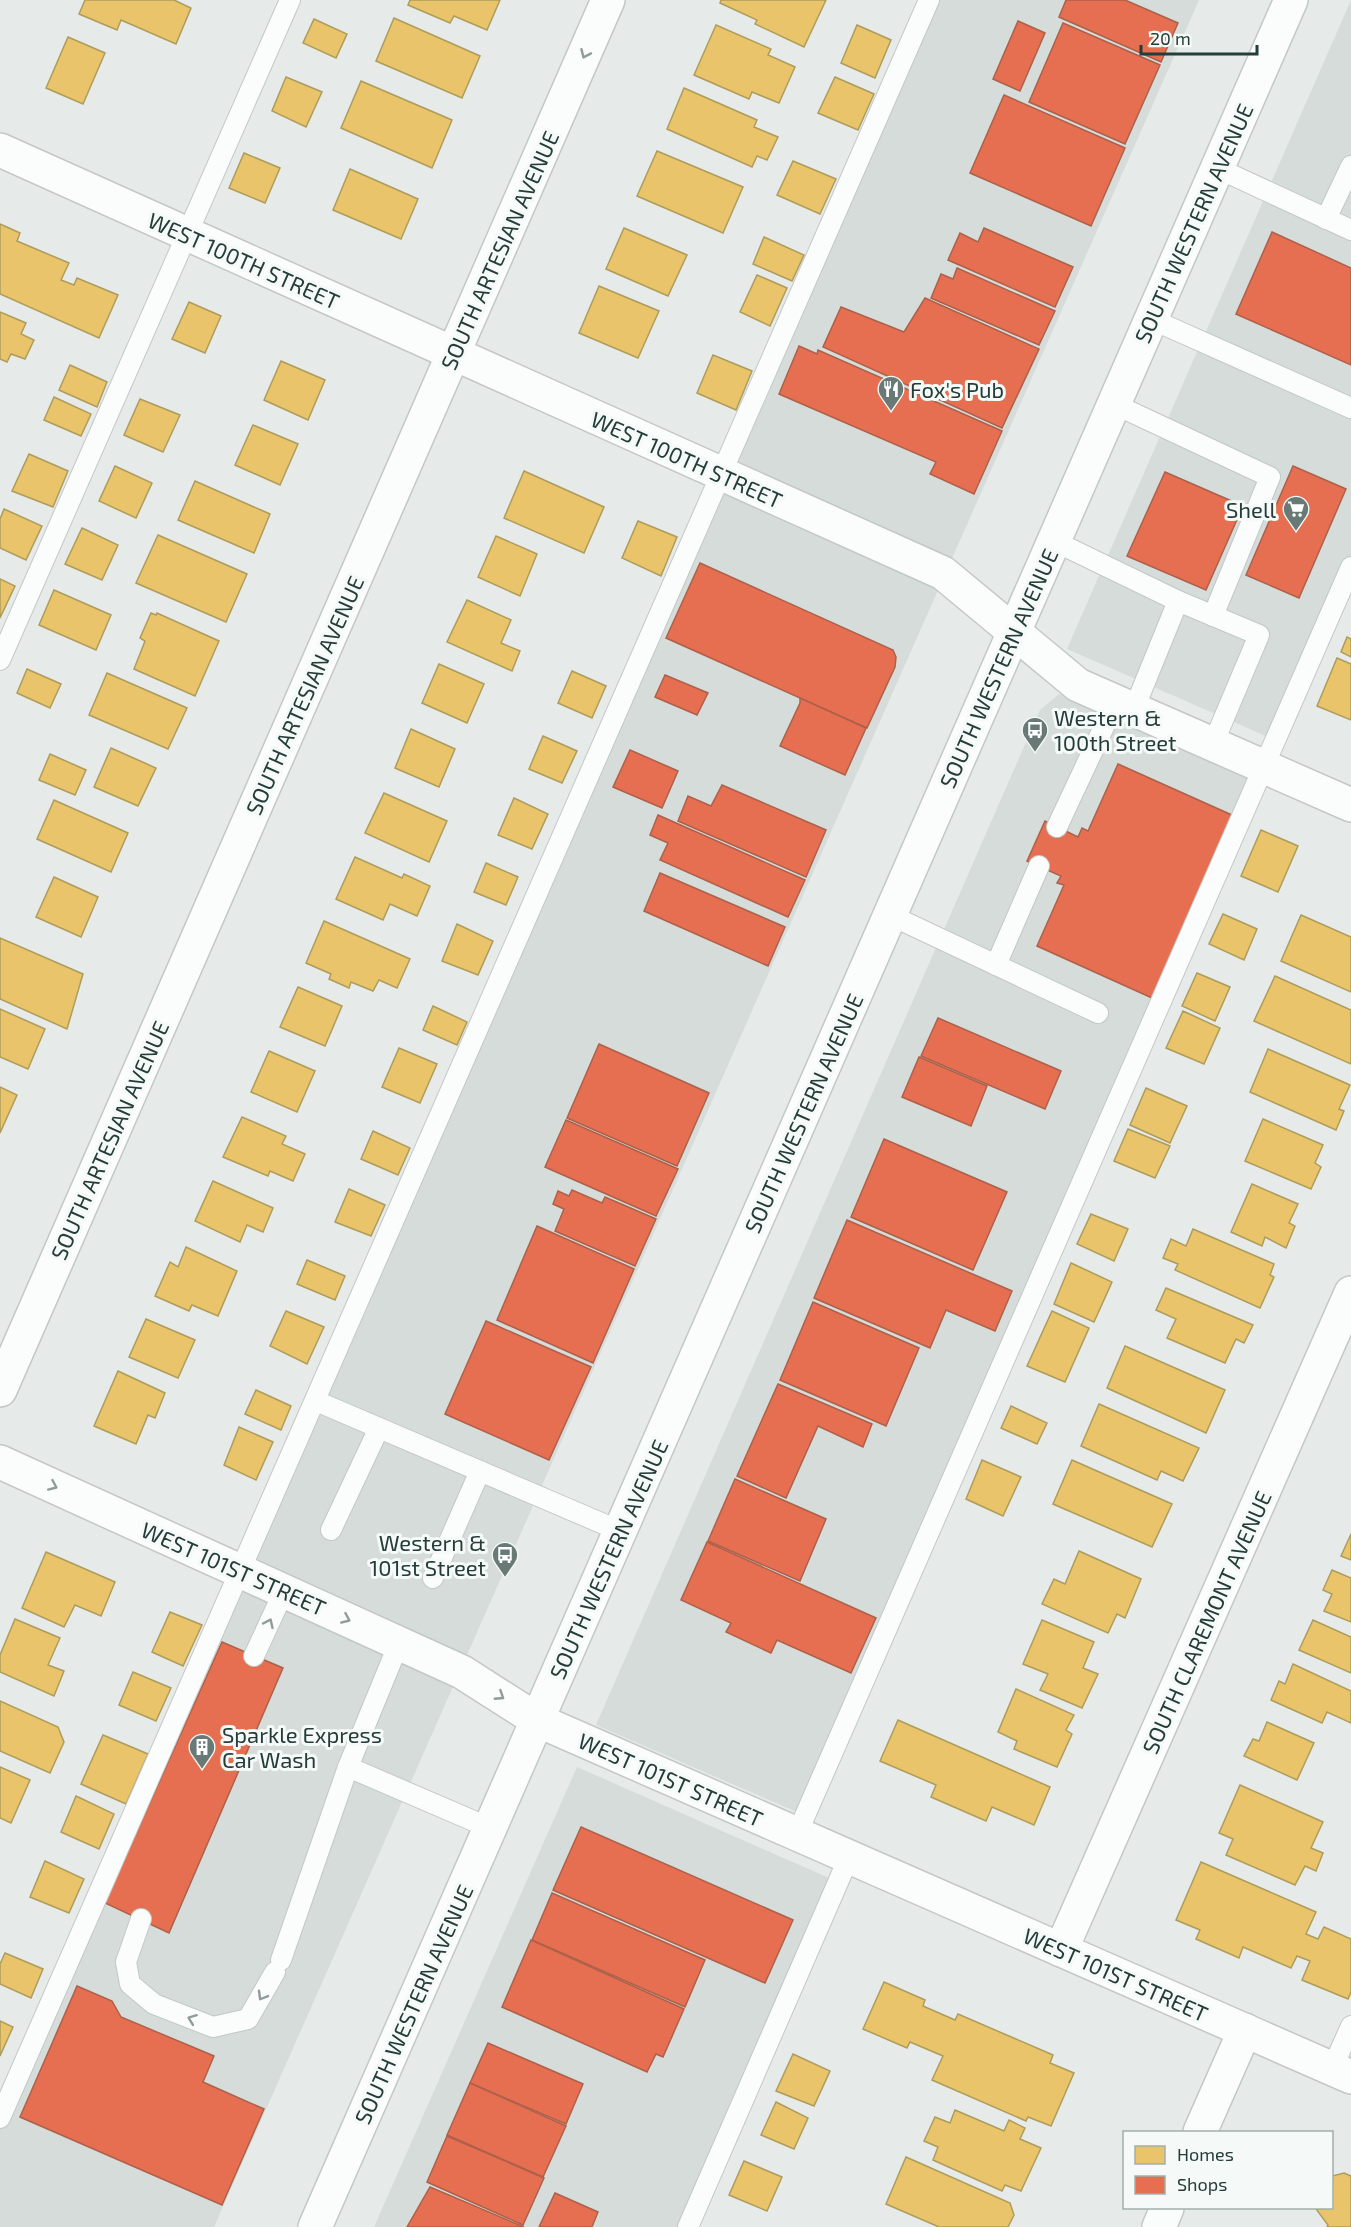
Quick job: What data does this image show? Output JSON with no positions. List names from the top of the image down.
{
  "streets": {
    "street": [
      "SOUTH WESTERN AVENUE",
      "SOUTH ARTESIAN AVENUE",
      "WEST 100TH STREET",
      "WEST 101ST STREET",
      "SOUTH CLAREMONT AVENUE"
    ]
  },
  "crossings": [
    ["SOUTH WESTERN AVENUE", "WEST 100TH STREET"],
    ["SOUTH WESTERN AVENUE", "WEST 101ST STREET"],
    ["SOUTH ARTESIAN AVENUE", "WEST 100TH STREET"],
    ["WEST 101ST STREET", "SOUTH CLAREMONT AVENUE"]
  ],
  "one_way": ["WEST 101ST STREET"],
  "places": {
    "restaurant": ["Fox's Pub"],
    "supermarket": ["Shell"],
    "bus stop": ["Western & 100th Street", "Western & 101st Street"],
    "building": ["Sparkle Express Car Wash"]
  },
  "legend": ["Homes", "Shops"],
  "scale_bar": "20 m"
}
